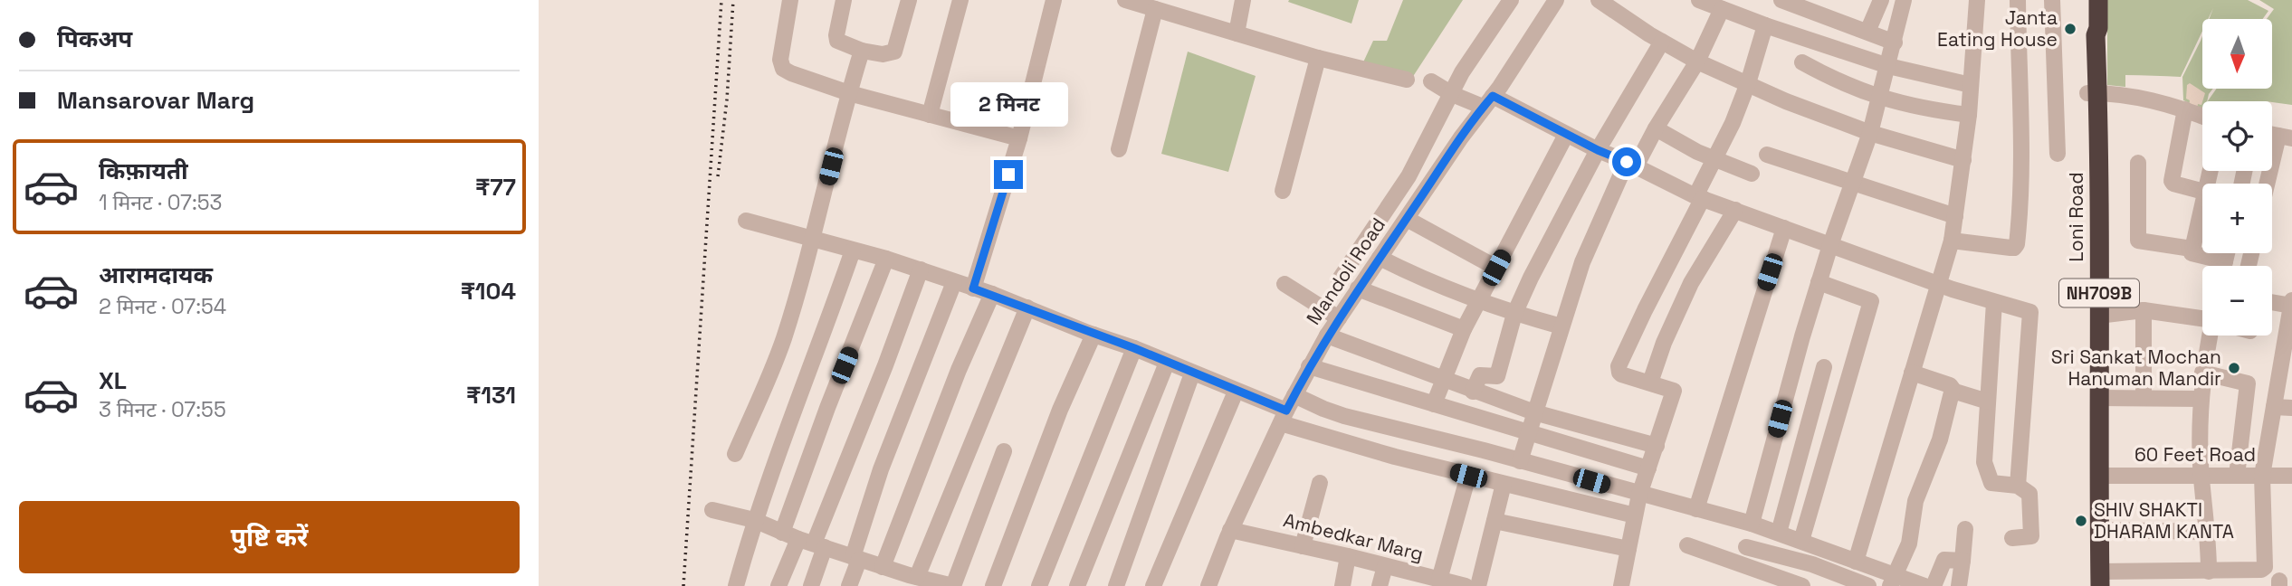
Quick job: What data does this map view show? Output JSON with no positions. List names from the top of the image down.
{
  "streets": {
    "highway": ["Loni Road", "NH709B"],
    "street": ["Mandoli Road", "60 Feet Road", "Ambedkar Marg"]
  },
  "crossings": [
    ["Loni Road", "60 Feet Road"],
    ["Mandoli Road", "Ambedkar Marg"]
  ],
  "places": ["Janta Eating House", "Sri Sankat Mochan Hanuman Mandir", "SHIV SHAKTI DHARAM KANTA"],
  "north": "bottom",
  "page": {
    "banner": ["पिकअप", "Mansarovar Marg"],
    "map_buttons": ["+", "−"],
    "bubble": "2 मिनट",
    "list": [
      {
        "name": "किफ़ायती",
        "note": "1 मिनट · 07:53",
        "value": "₹77"
      },
      {
        "name": "आरामदायक",
        "note": "2 मिनट · 07:54",
        "value": "₹104"
      },
      {
        "name": "XL",
        "note": "3 मिनट · 07:55",
        "value": "₹131"
      }
    ],
    "buttons": "पुष्टि करें"
  }
}
